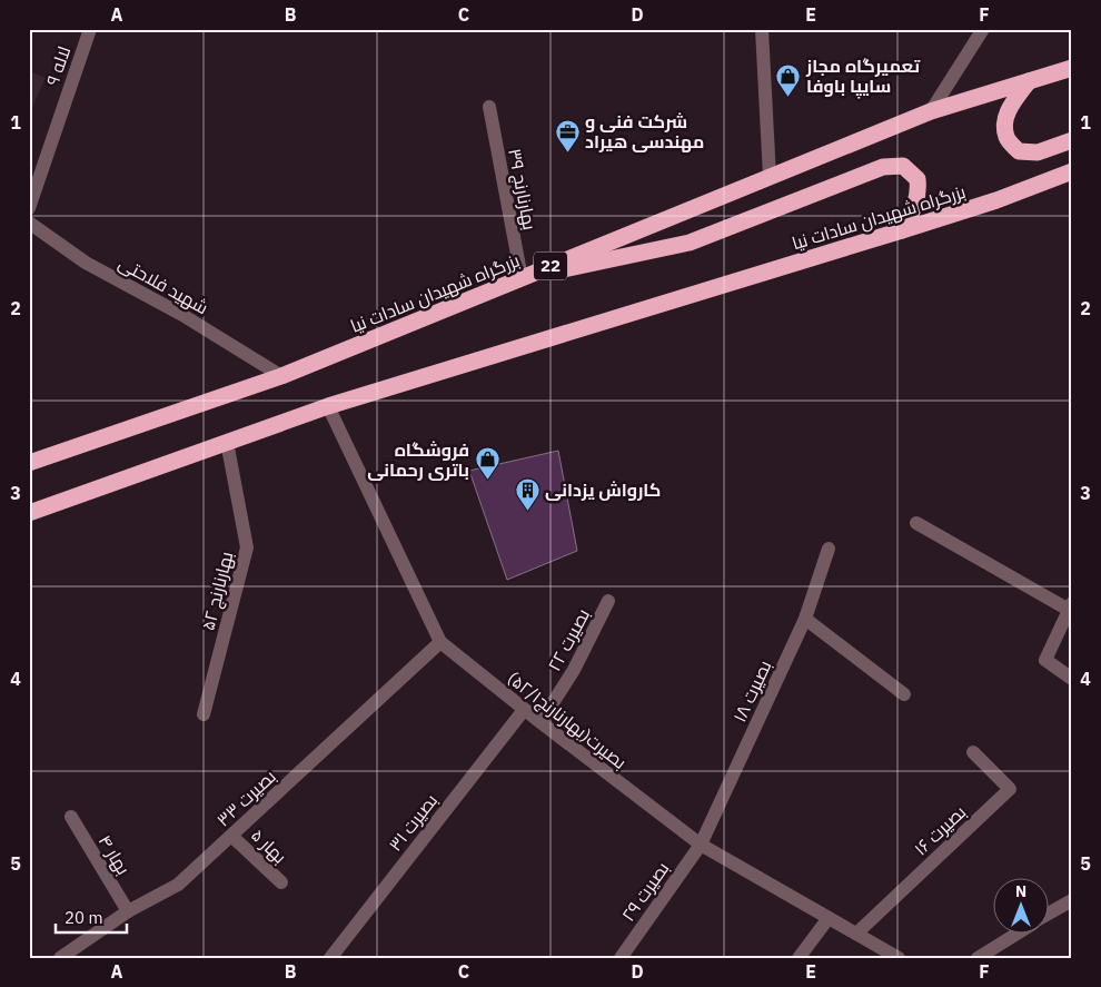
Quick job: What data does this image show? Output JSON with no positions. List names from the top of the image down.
{
  "streets": {
    "highway": ["بزرگراه شهیدان سادات نیا", "22"],
    "street": [
      "لاله ۹",
      "بهارنارنج ۳۹",
      "شهید فلاحتی",
      "بهارنارنج ۵۲",
      "بصیرت ۲۲",
      "بصیرت ۱۸",
      "بصیرت(بهارنارنج۵۲/۱)",
      "بصیرت ۳۳",
      "بصیرت ۳۱",
      "بصیرت ۱۶",
      "بهار ۵",
      "بهار ۴",
      "بصیرت ۲۹"
    ]
  },
  "crossings": [
    ["بهارنارنج ۳۹", "بزرگراه شهیدان سادات نیا"],
    ["بزرگراه شهیدان سادات نیا", "شهید فلاحتی"],
    ["بزرگراه شهیدان سادات نیا", "بهارنارنج ۵۲"],
    ["بزرگراه شهیدان سادات نیا", "بصیرت(بهارنارنج۵۲/۱)"],
    ["بصیرت ۲۲", "بصیرت(بهارنارنج۵۲/۱)"],
    ["بصیرت ۱۸", "بصیرت(بهارنارنج۵۲/۱)"],
    ["بصیرت ۱۸", "بصیرت ۲۹"],
    ["بصیرت(بهارنارنج۵۲/۱)", "بصیرت ۳۳"],
    ["بصیرت(بهارنارنج۵۲/۱)", "بصیرت ۳۱"],
    ["بصیرت(بهارنارنج۵۲/۱)", "بصیرت ۱۶"],
    ["بصیرت(بهارنارنج۵۲/۱)", "بصیرت ۲۹"],
    ["بصیرت ۳۳", "بهار ۵"],
    ["بصیرت ۳۳", "بهار ۴"]
  ],
  "places": {
    "shop": ["تعمیرگاه مجاز سایپا باوفا", "فروشگاه باتری رحمانی"],
    "office": ["شرکت فنی و مهندسی هیراد"],
    "building": ["کارواش یزدانی"]
  },
  "scale_bar": "20 m",
  "north": "top",
  "grid": {
    "columns": [
      "A",
      "B",
      "C",
      "D",
      "E",
      "F"
    ],
    "rows": [
      "1",
      "2",
      "3",
      "4",
      "5"
    ]
  }
}
